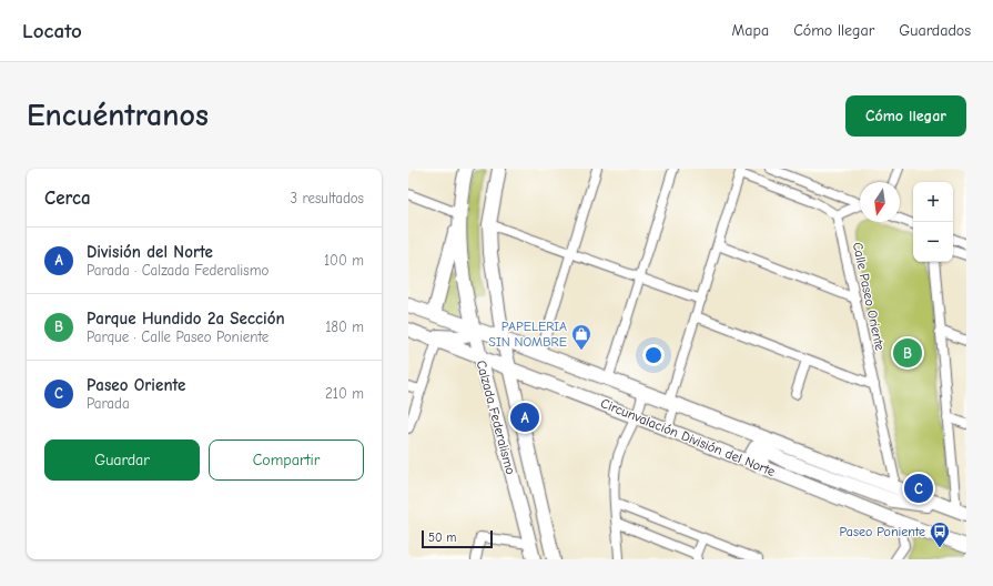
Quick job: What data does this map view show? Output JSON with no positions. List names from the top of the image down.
{
  "streets": {
    "main road": ["Calzada Federalismo", "Circunvalación División del Norte"],
    "street": ["Calle Paseo Oriente"]
  },
  "crossings": [
    ["Calle Paseo Oriente", "Circunvalación División del Norte"],
    ["Calzada Federalismo", "Circunvalación División del Norte"]
  ],
  "places": {
    "shop": ["PAPELERIA SIN NOMBRE"],
    "bus stop": ["Paseo Poniente"]
  },
  "scale_bar": "50 m",
  "north": "bottom",
  "page": {
    "header": "Locato",
    "nav": ["Mapa", "Cómo llegar", "Guardados"],
    "buttons": [
      "Cómo llegar",
      ["Guardar", "Compartir"]
    ],
    "title": "Encuéntranos",
    "heading": ["Cerca", "3 resultados"],
    "map_buttons": ["+", "−"],
    "list": [
      {
        "mark": "A",
        "name": "División del Norte",
        "note": "Parada · Calzada Federalismo",
        "value": "100 m"
      },
      {
        "mark": "B",
        "name": "Parque Hundido 2a Sección",
        "note": "Parque · Calle Paseo Poniente",
        "value": "180 m"
      },
      {
        "mark": "C",
        "name": "Paseo Oriente",
        "note": "Parada",
        "value": "210 m"
      }
    ],
    "pins": ["B", "A", "C"],
    "scale": "50 m"
  }
}
